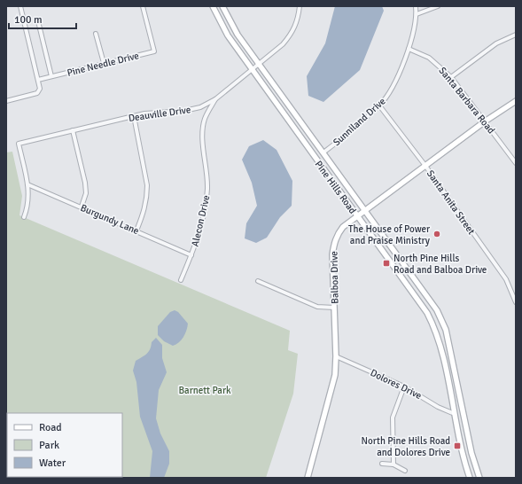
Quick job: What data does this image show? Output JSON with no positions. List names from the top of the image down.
{
  "streets": {
    "main road": ["Pine Hills Road", "Balboa Drive"],
    "street": [
      "Pine Needle Drive",
      "Santa Barbara Road",
      "Deauville Drive",
      "Sunniland Drive",
      "Santa Anita Street",
      "Burgundy Lane",
      "Alecon Drive",
      "Dolores Drive"
    ]
  },
  "crossings": [
    ["Santa Barbara Road", "Sunniland Drive"],
    ["Santa Barbara Road", "Balboa Drive"],
    ["Deauville Drive", "Pine Hills Road"],
    ["Deauville Drive", "Burgundy Lane"],
    ["Deauville Drive", "Alecon Drive"],
    ["Sunniland Drive", "Pine Hills Road"],
    ["Sunniland Drive", "Santa Anita Street"],
    ["Pine Hills Road", "Balboa Drive"],
    ["Pine Hills Road", "Dolores Drive"],
    ["Santa Anita Street", "Balboa Drive"],
    ["Burgundy Lane", "Alecon Drive"],
    ["Balboa Drive", "Dolores Drive"]
  ],
  "parks": ["Barnett Park"],
  "places": {
    "other": ["The House of Power and Praise Ministry"],
    "transit": ["North Pine Hills Road and Balboa Drive", "North Pine Hills Road and Dolores Drive"]
  },
  "legend": ["Road", "Park", "Water"],
  "scale_bar": "100 m"
}
